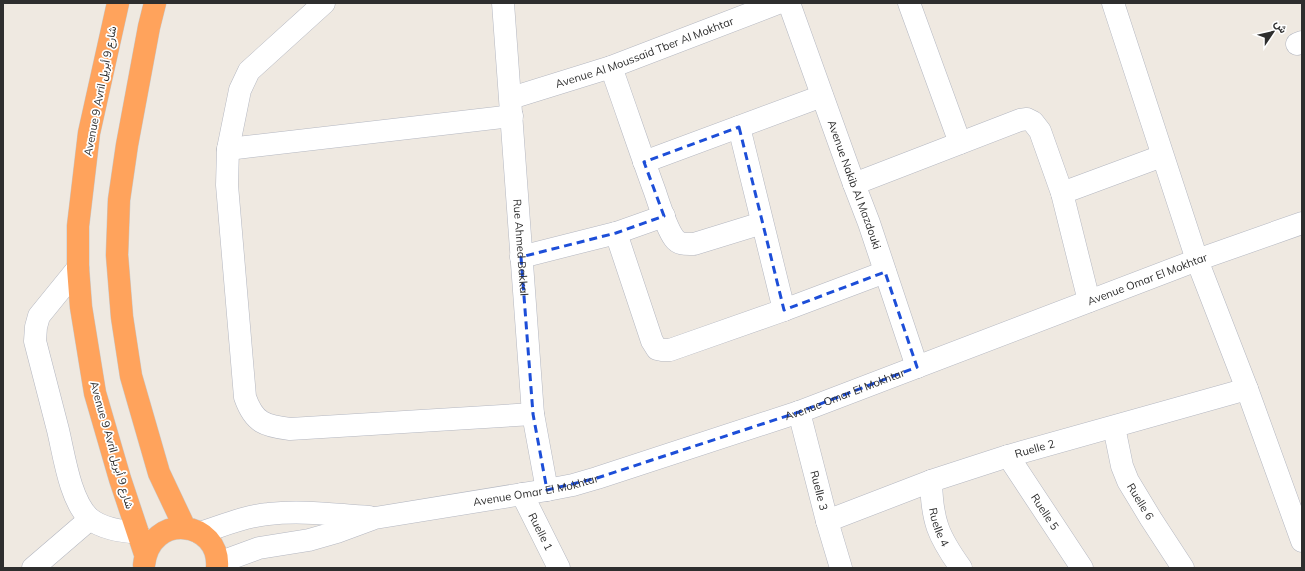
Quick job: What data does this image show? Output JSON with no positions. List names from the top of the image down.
{
  "streets": {
    "highway": ["Avenue 9 Avril شارع 9 أبريل"],
    "street": [
      "Avenue Al Moussaid Tber Al Mokhtar",
      "Avenue Nakib Al Mazdouki",
      "Rue Ahmed Bakkal",
      "Avenue Omar El Mokhtar",
      "Ruelle 2",
      "Ruelle 3",
      "Ruelle 6",
      "Ruelle 5",
      "Ruelle 4",
      "Ruelle 1"
    ]
  },
  "crossings": [
    ["Avenue Al Moussaid Tber Al Mokhtar", "Rue Ahmed Bakkal"],
    ["Avenue 9 Avril شارع 9 أبريل", "Avenue Omar El Mokhtar"],
    ["Avenue Nakib Al Mazdouki", "Avenue Omar El Mokhtar"],
    ["Rue Ahmed Bakkal", "Avenue Omar El Mokhtar"],
    ["Avenue Omar El Mokhtar", "Ruelle 3"],
    ["Avenue Omar El Mokhtar", "Ruelle 1"],
    ["Ruelle 2", "Ruelle 3"],
    ["Ruelle 2", "Ruelle 6"],
    ["Ruelle 2", "Ruelle 5"],
    ["Ruelle 2", "Ruelle 4"]
  ],
  "north": "top right"
}
